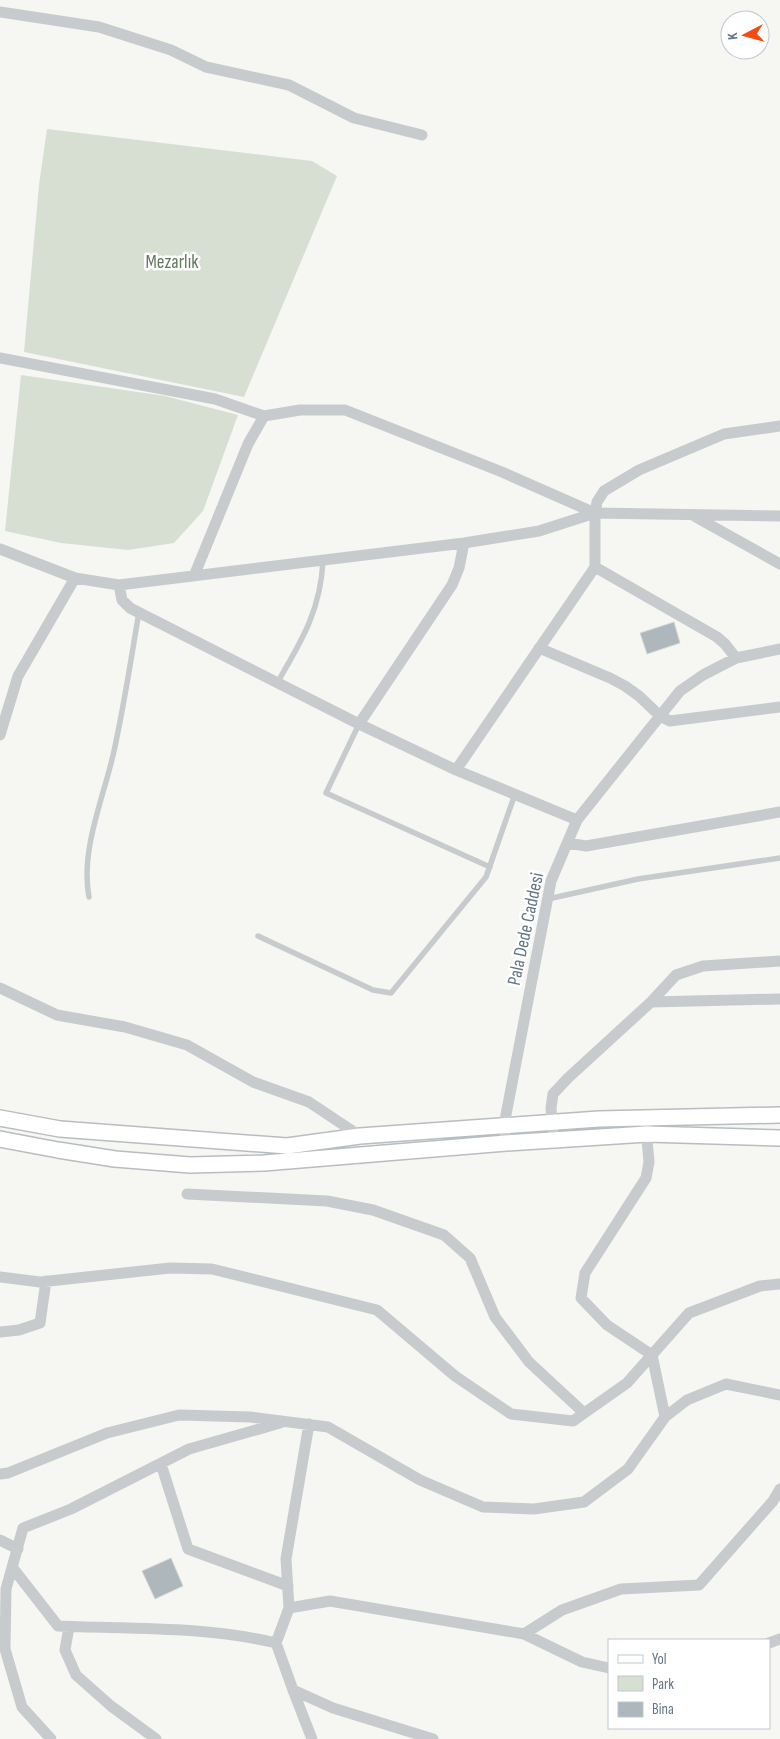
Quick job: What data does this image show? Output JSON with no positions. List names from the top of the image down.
{
  "streets": {
    "street": ["Pala Dede Caddesi"]
  },
  "parks": ["Mezarlık"],
  "legend": ["Yol", "Park", "Bina"],
  "north": "left"
}
